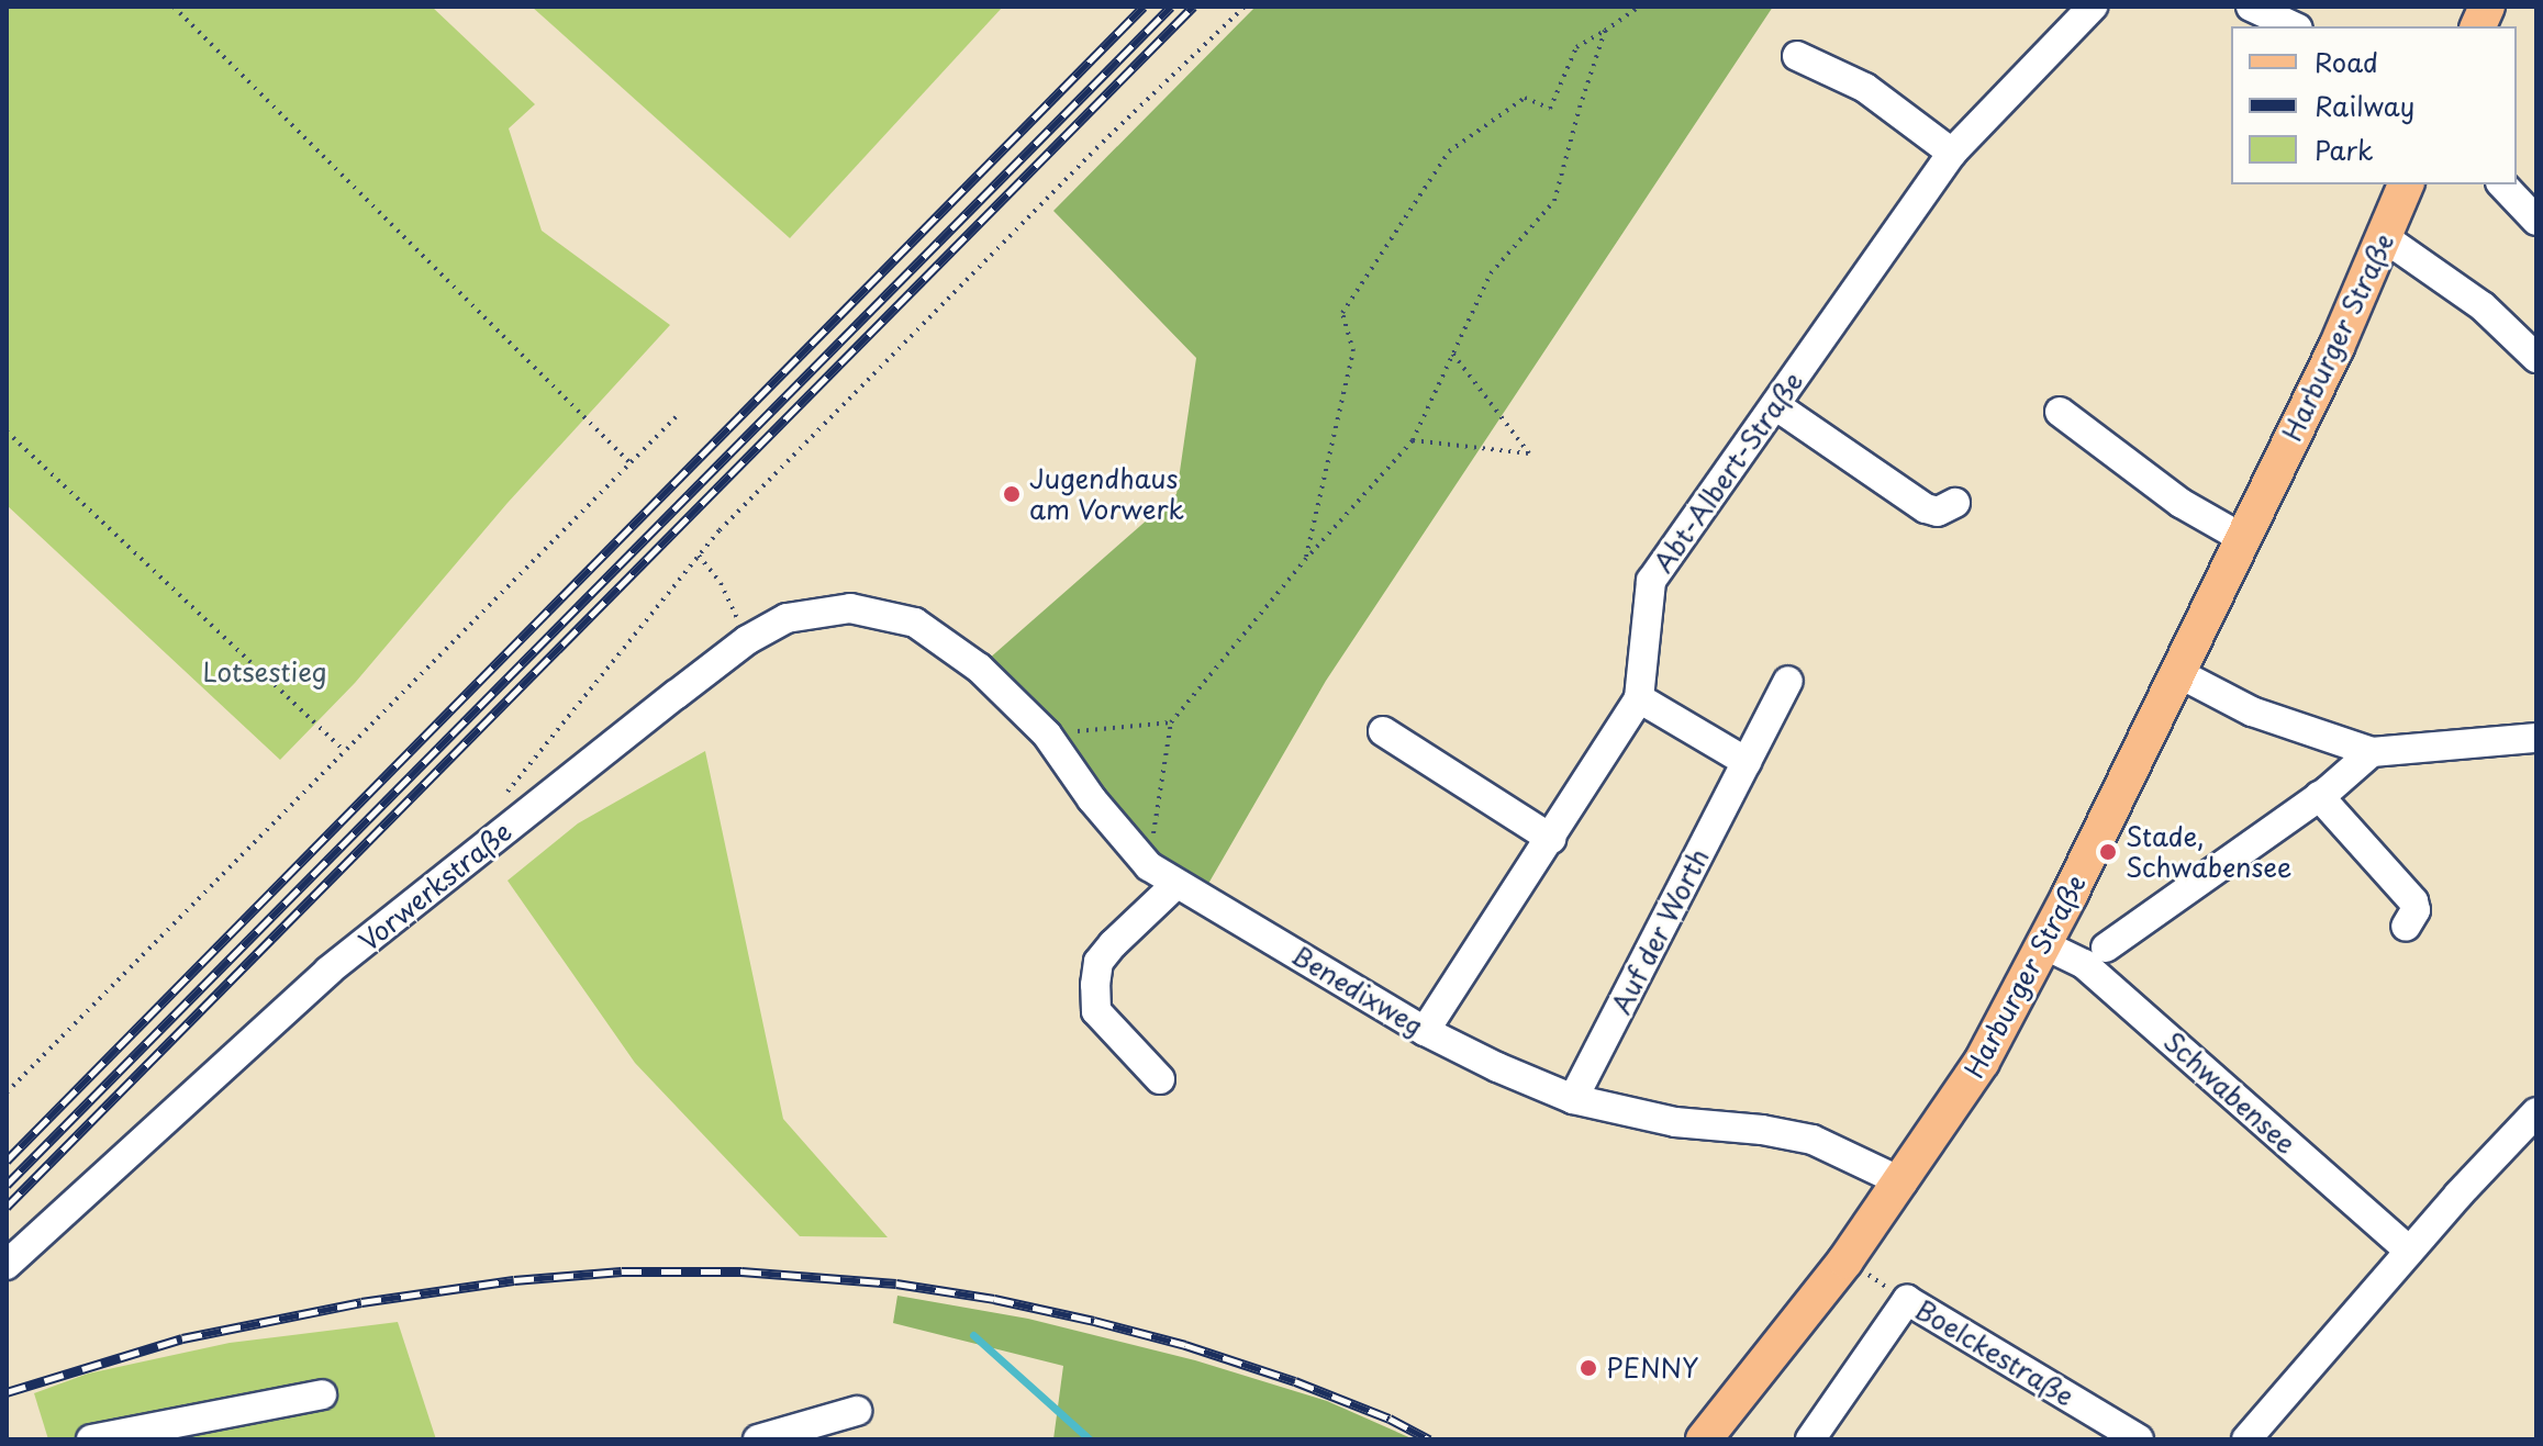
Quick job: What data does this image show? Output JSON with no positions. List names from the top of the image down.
{
  "streets": {
    "main road": ["Harburger Straße"],
    "street": [
      "Abt-Albert-Straße",
      "Vorwerkstraße",
      "Auf der Worth",
      "Benedixweg",
      "Schwabensee",
      "Boelckestraße"
    ]
  },
  "crossings": [
    ["Harburger Straße", "Benedixweg"],
    ["Harburger Straße", "Schwabensee"],
    ["Abt-Albert-Straße", "Benedixweg"],
    ["Vorwerkstraße", "Benedixweg"],
    ["Auf der Worth", "Benedixweg"]
  ],
  "parks": ["Lotsestieg"],
  "places": ["Jugendhaus am Vorwerk", "Stade, Schwabensee", "PENNY"],
  "legend": ["Road", "Railway", "Park"]
}
